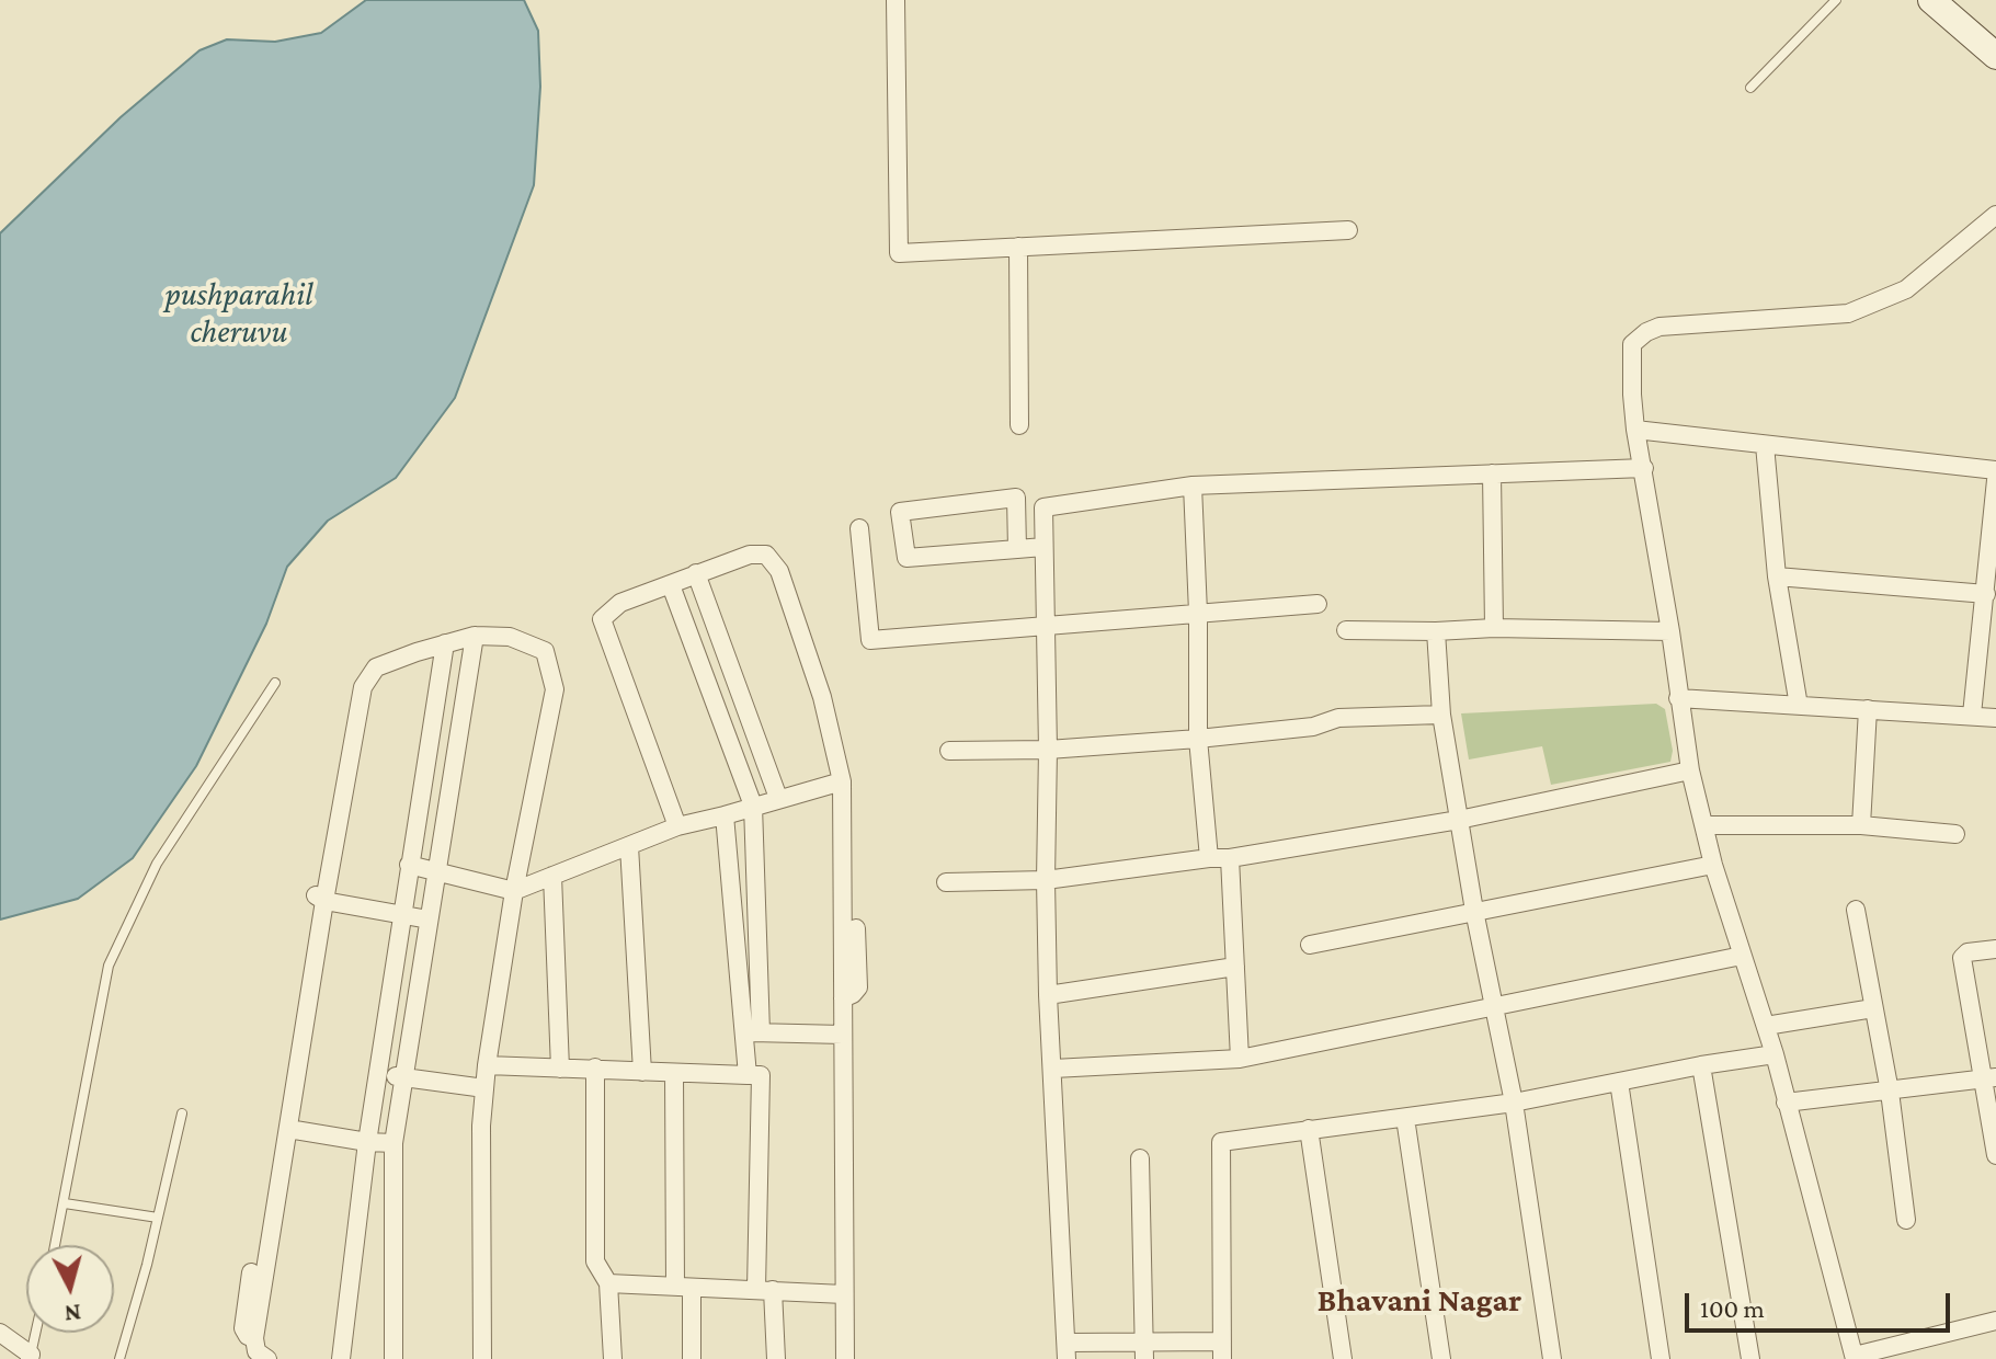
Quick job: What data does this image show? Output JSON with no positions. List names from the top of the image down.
{
  "districts": ["Bhavani Nagar"],
  "water": ["pushparahil cheruvu"],
  "scale_bar": "100 m",
  "north": "bottom"
}
